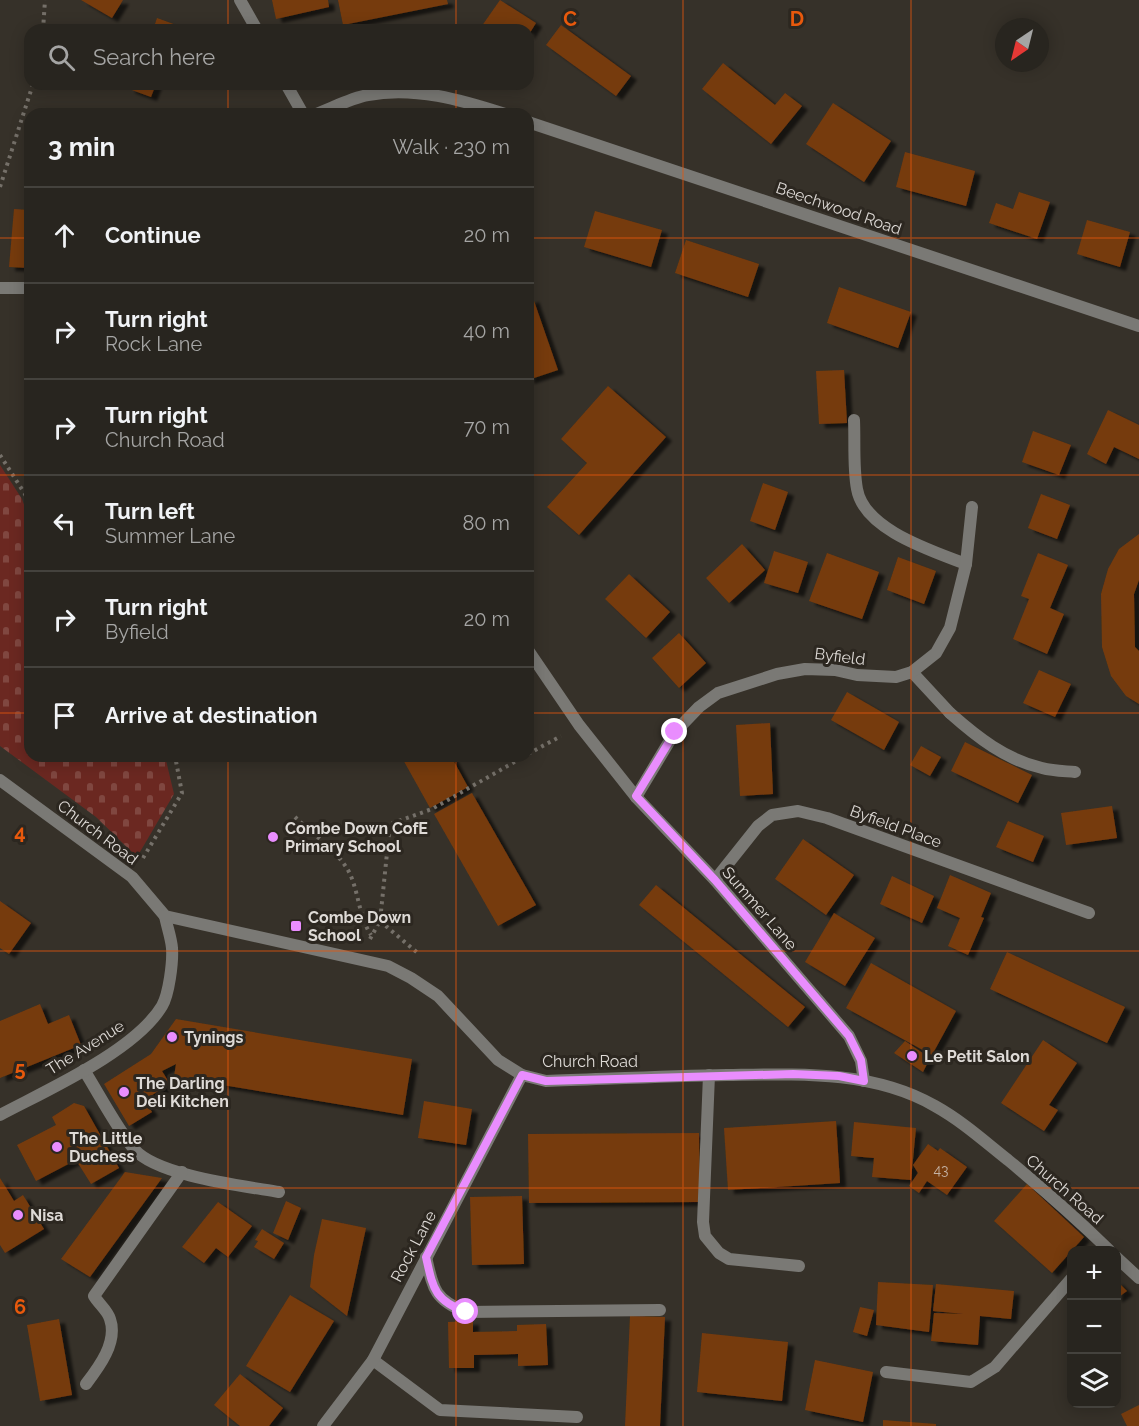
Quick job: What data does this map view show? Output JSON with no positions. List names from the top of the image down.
{
  "streets": {
    "street": [
      "Beechwood Road",
      "Byfield",
      "Byfield Place",
      "Church Road",
      "Summer Lane",
      "The Avenue",
      "Rock Lane"
    ]
  },
  "crossings": [
    ["Byfield", "Summer Lane"],
    ["Byfield Place", "Summer Lane"],
    ["Church Road", "Summer Lane"],
    ["Church Road", "The Avenue"],
    ["Church Road", "Rock Lane"]
  ],
  "places": {
    "other": [
      "Combe Down CofE Primary School",
      "Tynings",
      "Le Petit Salon",
      "The Darling Deli Kitchen",
      "The Little Duchess",
      "Nisa"
    ],
    "transit": ["Combe Down School"]
  },
  "house_numbers": ["43"],
  "north": "bottom left",
  "page": {
    "search": "Search here",
    "heading": ["3 min", "Walk · 230 m"],
    "list": [
      ["Continue", "20 m"],
      ["Turn right", "Rock Lane", "40 m"],
      ["Turn right", "Church Road", "70 m"],
      ["Turn left", "Summer Lane", "80 m"],
      ["Turn right", "Byfield", "20 m"],
      "Arrive at destination"
    ],
    "map_buttons": ["+", "−"]
  },
  "grid": {
    "columns": ["C", "D"],
    "rows": ["4", "5", "6"]
  }
}
